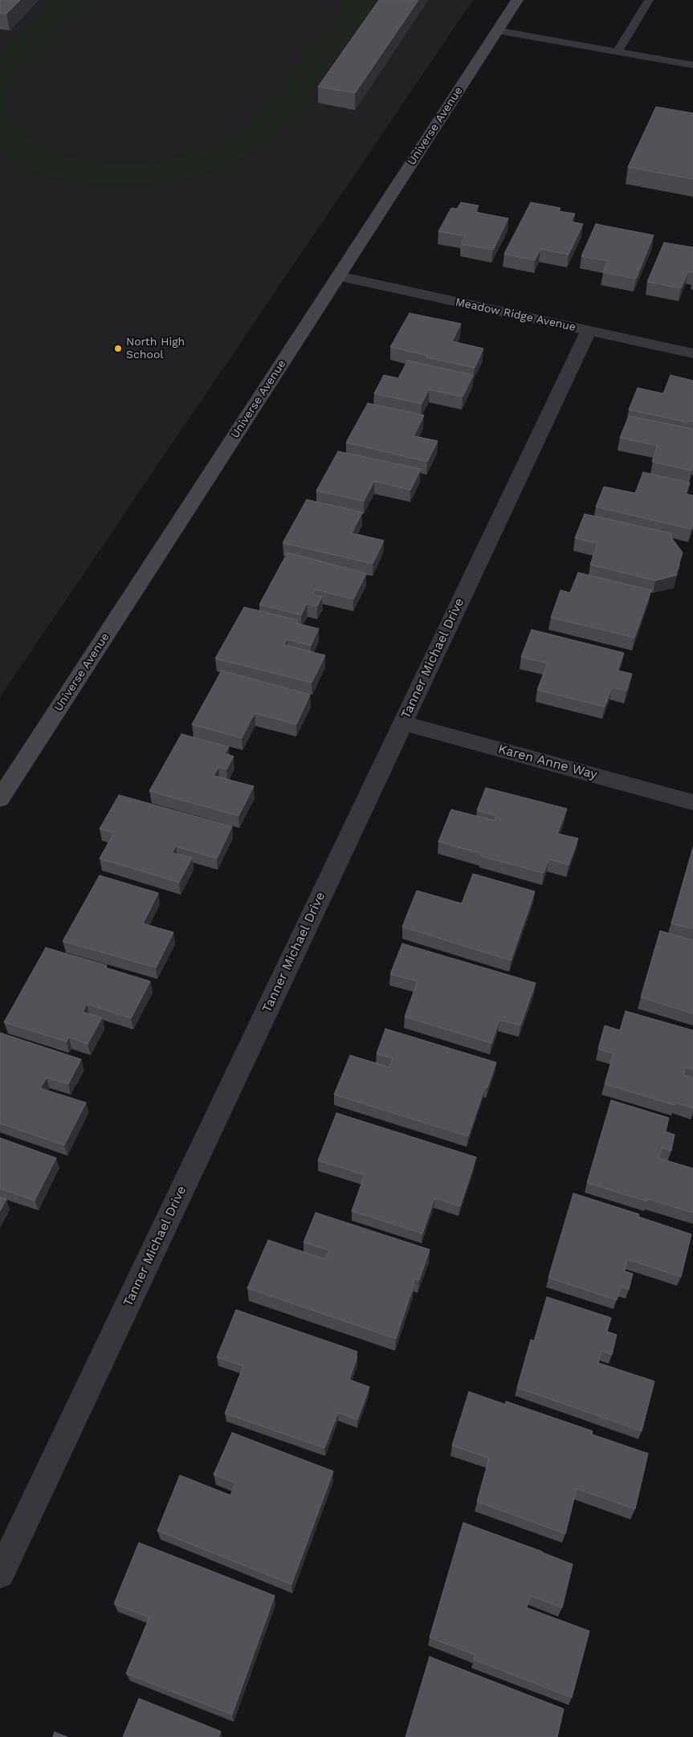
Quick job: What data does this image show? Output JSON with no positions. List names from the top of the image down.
{
  "streets": {
    "street": [
      "Universe Avenue",
      "Meadow Ridge Avenue",
      "Tanner Michael Drive",
      "Karen Anne Way"
    ]
  },
  "crossings": [
    ["Universe Avenue", "Meadow Ridge Avenue"],
    ["Meadow Ridge Avenue", "Tanner Michael Drive"],
    ["Tanner Michael Drive", "Karen Anne Way"]
  ],
  "places": ["North High School"]
}
